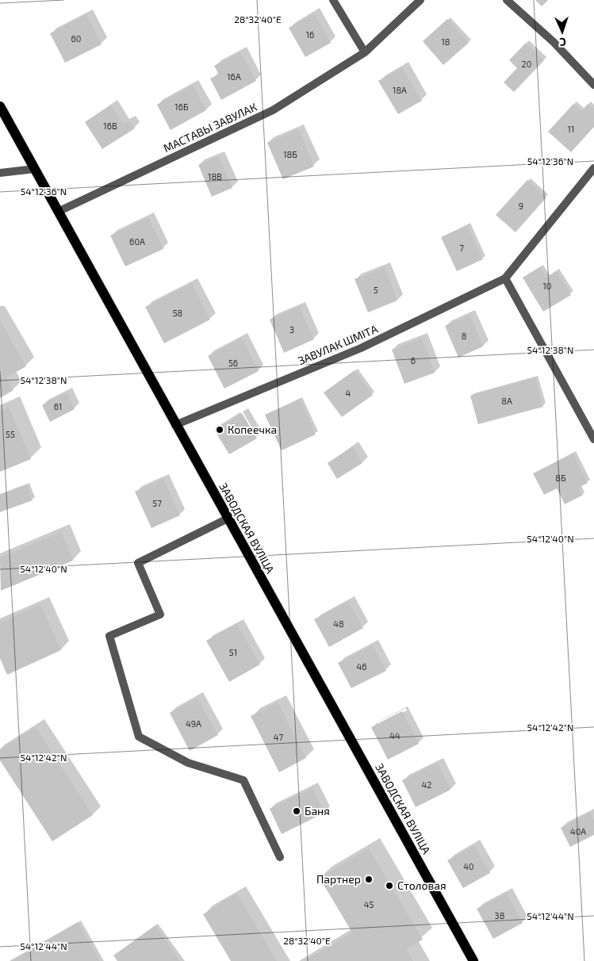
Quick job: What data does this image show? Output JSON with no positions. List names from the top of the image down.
{
  "streets": {
    "main road": ["ЗАВОДСКАЯ ВУЛІЦА"],
    "street": ["МАСТАВЫ ЗАВУЛАК", "ЗАВУЛАК ШМІТА"]
  },
  "crossings": [
    ["МАСТАВЫ ЗАВУЛАК", "ЗАВОДСКАЯ ВУЛІЦА"],
    ["ЗАВУЛАК ШМІТА", "ЗАВОДСКАЯ ВУЛІЦА"]
  ],
  "places": [
    "Копеечка",
    "Баня",
    "Партнер",
    "Столовая"
  ],
  "house_numbers": [
    "16",
    "60",
    "18",
    "20",
    "16А",
    "18А",
    "16Б",
    "16В",
    "11",
    "18Б",
    "18В",
    "9",
    "60А",
    "7",
    "10",
    "5",
    "58",
    "3",
    "8",
    "6",
    "56",
    "4",
    "8А",
    "61",
    "55",
    "8Б",
    "57",
    "48",
    "51",
    "46",
    "49А",
    "44",
    "47",
    "42",
    "40А",
    "40",
    "45",
    "38"
  ],
  "north": "bottom",
  "coordinates": [
    "28°32'40\"E",
    "54°12'36\"N",
    "54°12'38\"N",
    "54°12'40\"N",
    "54°12'42\"N",
    "54°12'44\"N"
  ]
}
